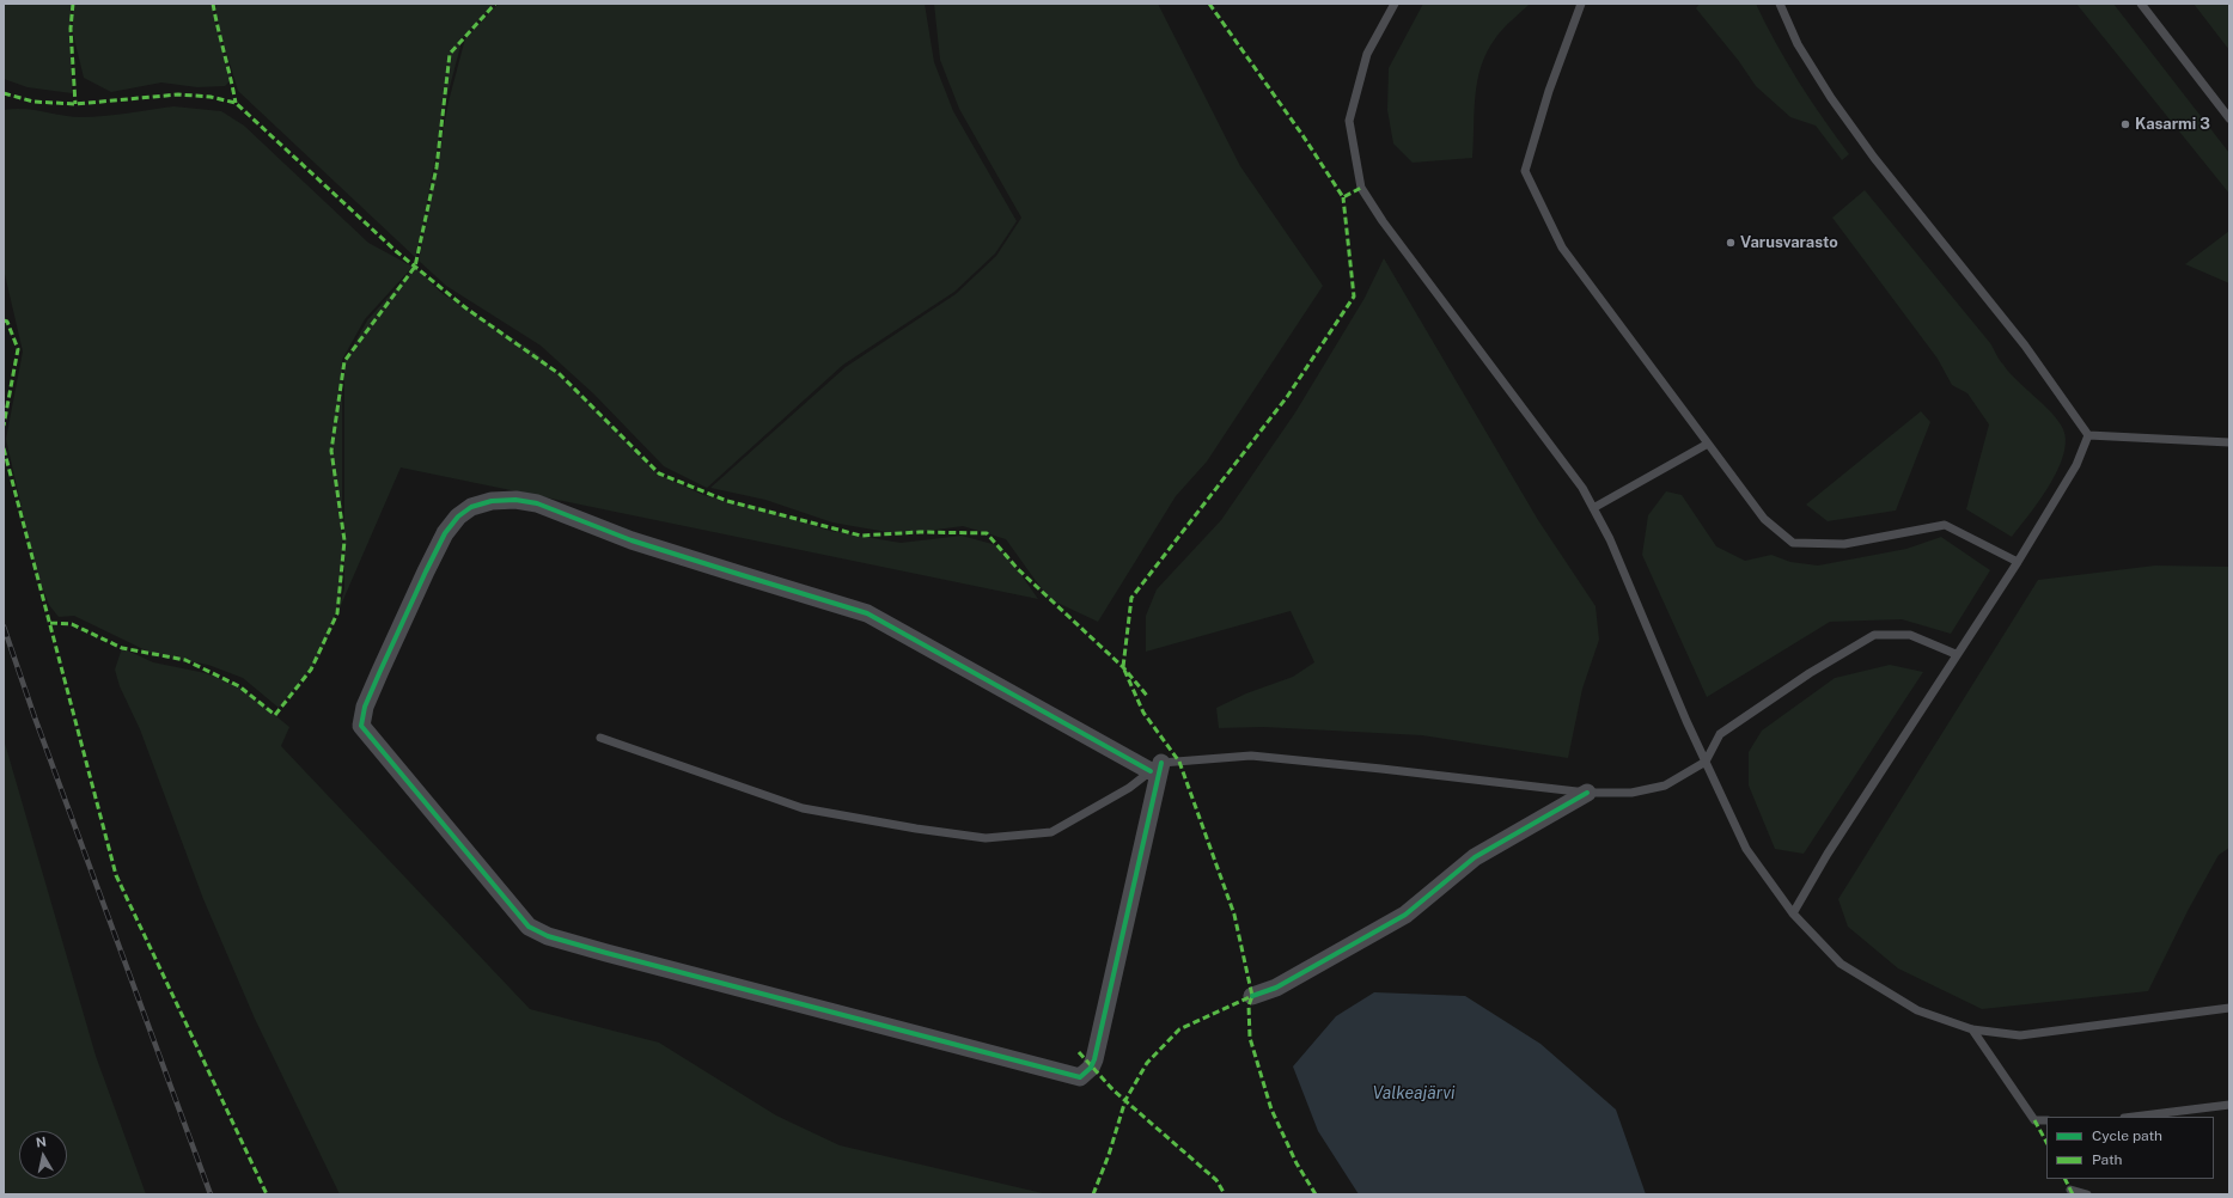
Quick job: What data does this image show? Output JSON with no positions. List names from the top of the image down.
{
  "water": ["Valkeajärvi"],
  "places": ["Kasarmi 3", "Varusvarasto"],
  "legend": ["Cycle path", "Path"],
  "north": "top"
}
